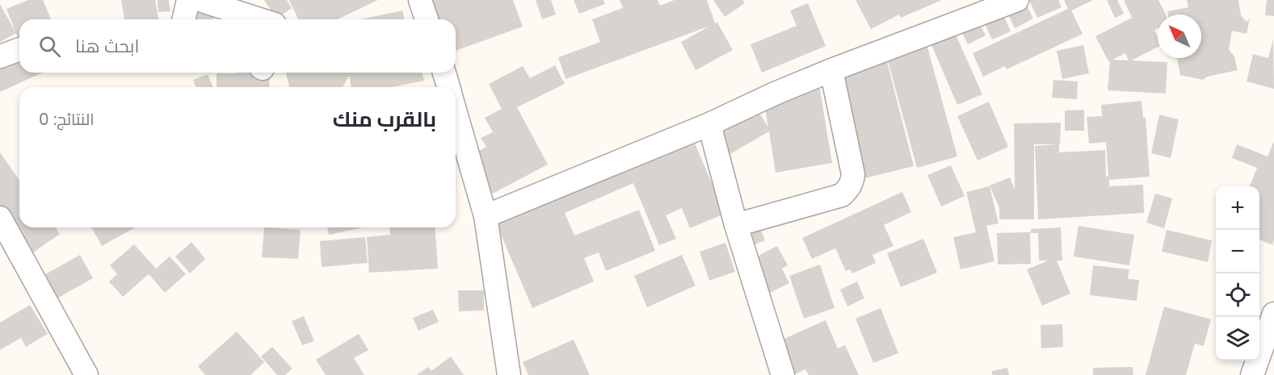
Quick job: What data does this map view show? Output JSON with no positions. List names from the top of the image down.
{
  "north": "top left",
  "page": {
    "search": "ابحث هنا",
    "heading": ["بالقرب منك", "النتائج: 0"],
    "map_buttons": ["+", "−"]
  }
}
